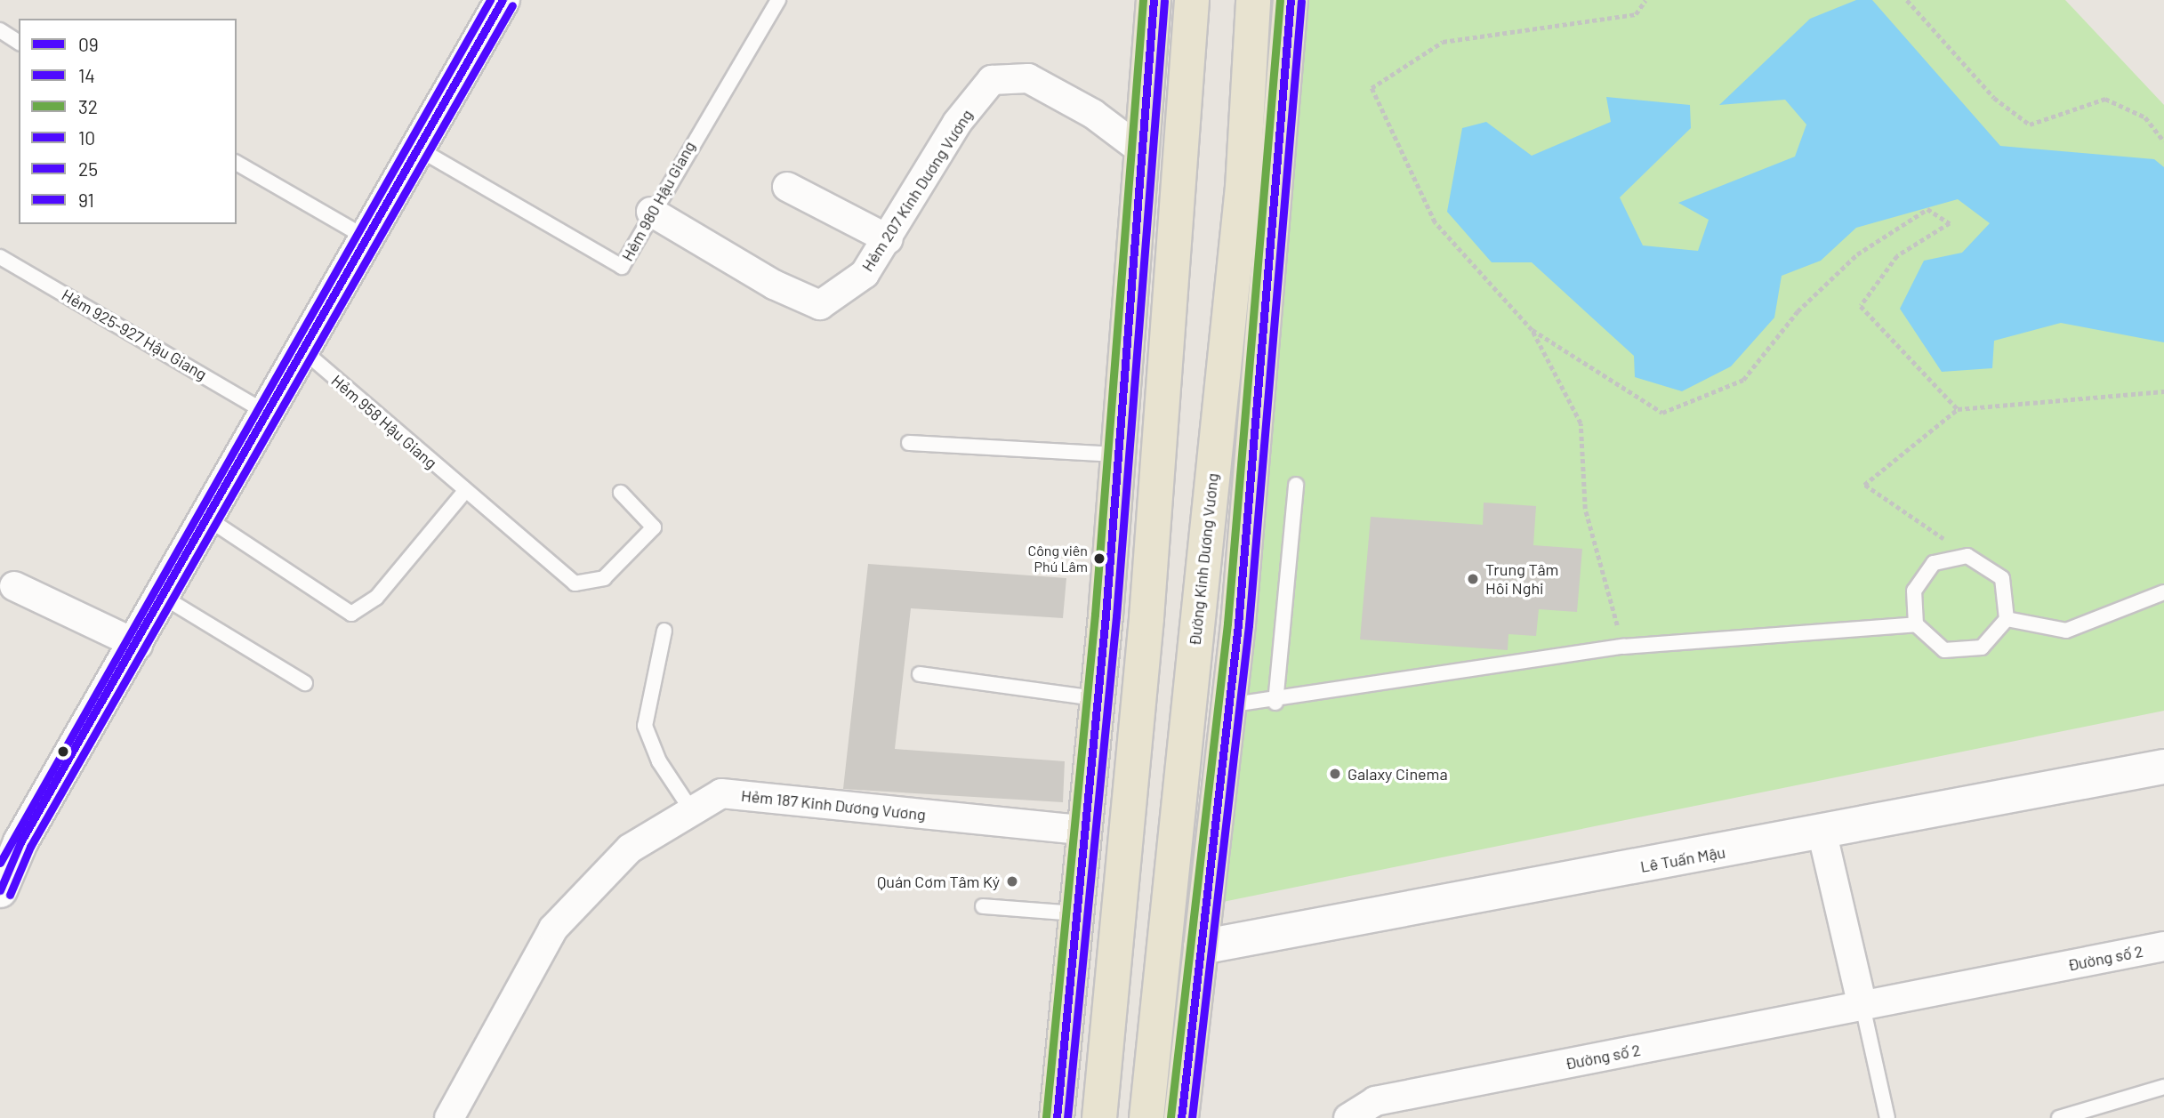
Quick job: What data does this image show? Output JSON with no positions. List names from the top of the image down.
{
  "streets": {
    "main road": ["Đường Kinh Dương Vương", "Lê Tuấn Mậu"],
    "street": ["Hẻm 207 Kinh Dương Vương", "Hẻm 187 Kinh Dương Vương", "Đường số 2"],
    "lane": ["Hẻm 980 Hậu Giang", "Hẻm 925-927 Hậu Giang", "Hẻm 958 Hậu Giang"]
  },
  "crossings": [
    ["Hẻm 207 Kinh Dương Vương", "Hẻm 980 Hậu Giang"]
  ],
  "places": [
    "Công viên Phú Lâm",
    "Trung Tâm Hôi Nghi",
    "Galaxy Cinema",
    "Quán Cơm Tâm Ký"
  ],
  "lines": [
    "transit line 09",
    "transit line 32",
    "transit line 10",
    "transit line 91",
    "transit line 14",
    "transit line 25"
  ],
  "legend": [
    "09",
    "14",
    "32",
    "10",
    "25",
    "91"
  ]
}
